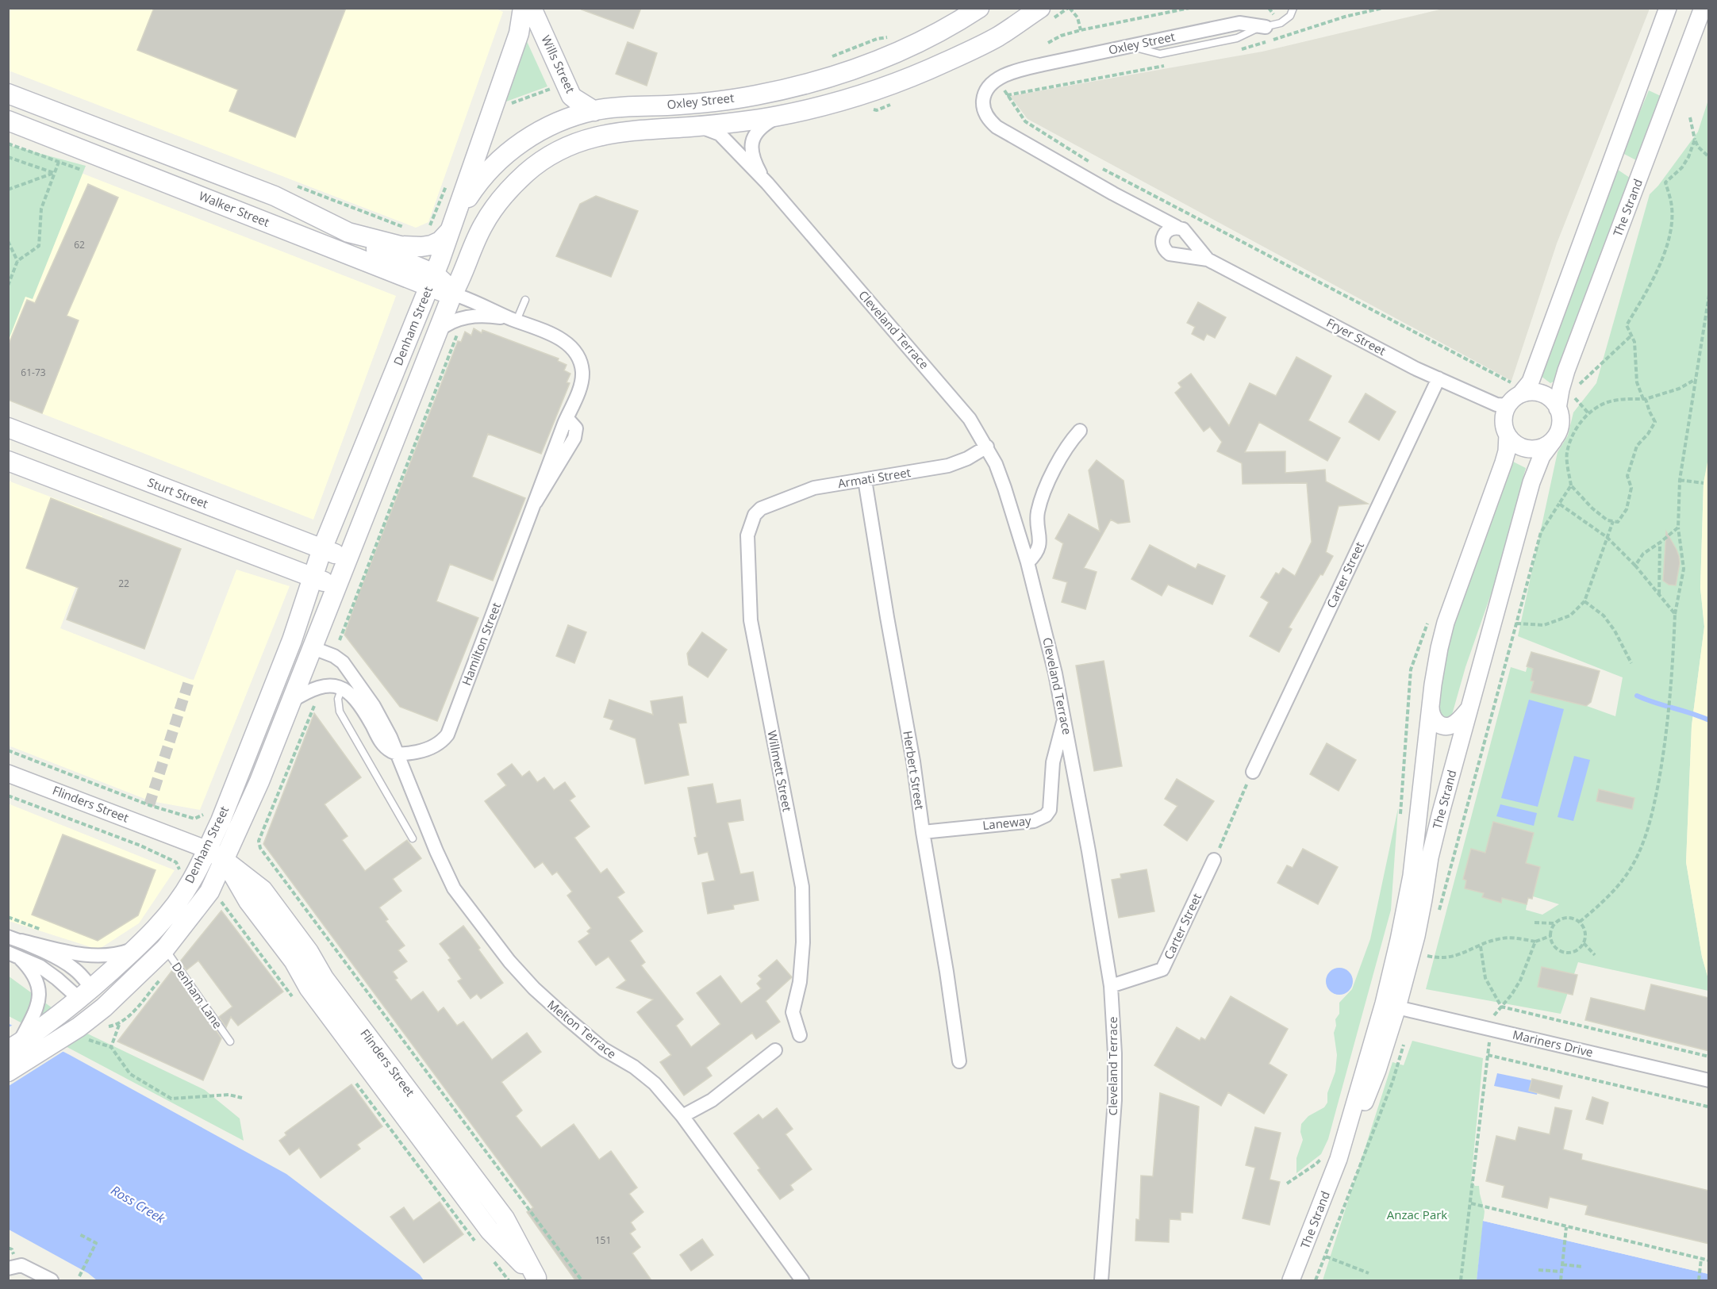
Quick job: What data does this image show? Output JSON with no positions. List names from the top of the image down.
{
  "streets": {
    "main road": [
      "Oxley Street",
      "Wills Street",
      "Walker Street",
      "Denham Street",
      "Sturt Street",
      "Flinders Street"
    ],
    "street": [
      "The Strand",
      "Cleveland Terrace",
      "Fryer Street",
      "Armati Street",
      "Carter Street",
      "Hamilton Street",
      "Herbert Street",
      "Willmett Street",
      "Laneway",
      "Melton Terrace",
      "Mariners Drive"
    ],
    "lane": ["Denham Lane"]
  },
  "crossings": [
    ["Oxley Street", "Wills Street"],
    ["Oxley Street", "Denham Street"],
    ["Oxley Street", "Cleveland Terrace"],
    ["Oxley Street", "Fryer Street"],
    ["The Strand", "Fryer Street"],
    ["The Strand", "Mariners Drive"],
    ["Walker Street", "Denham Street"],
    ["Walker Street", "Hamilton Street"],
    ["Denham Street", "Sturt Street"],
    ["Denham Street", "Flinders Street"],
    ["Denham Street", "Denham Lane"],
    ["Denham Street", "Melton Terrace"],
    ["Cleveland Terrace", "Armati Street"],
    ["Cleveland Terrace", "Carter Street"],
    ["Cleveland Terrace", "Laneway"],
    ["Fryer Street", "Carter Street"],
    ["Armati Street", "Herbert Street"],
    ["Armati Street", "Willmett Street"],
    ["Hamilton Street", "Melton Terrace"],
    ["Herbert Street", "Laneway"]
  ],
  "water": ["Ross Creek"],
  "parks": ["Anzac Park"],
  "house_numbers": [
    "62",
    "61-73",
    "22",
    "151"
  ]
}
